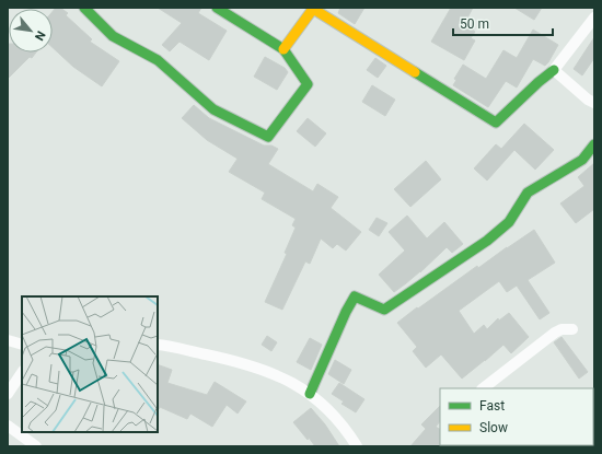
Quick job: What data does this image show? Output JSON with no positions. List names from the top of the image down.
{
  "legend": ["Fast", "Slow"],
  "scale_bar": "50 m",
  "north": "bottom right"
}
